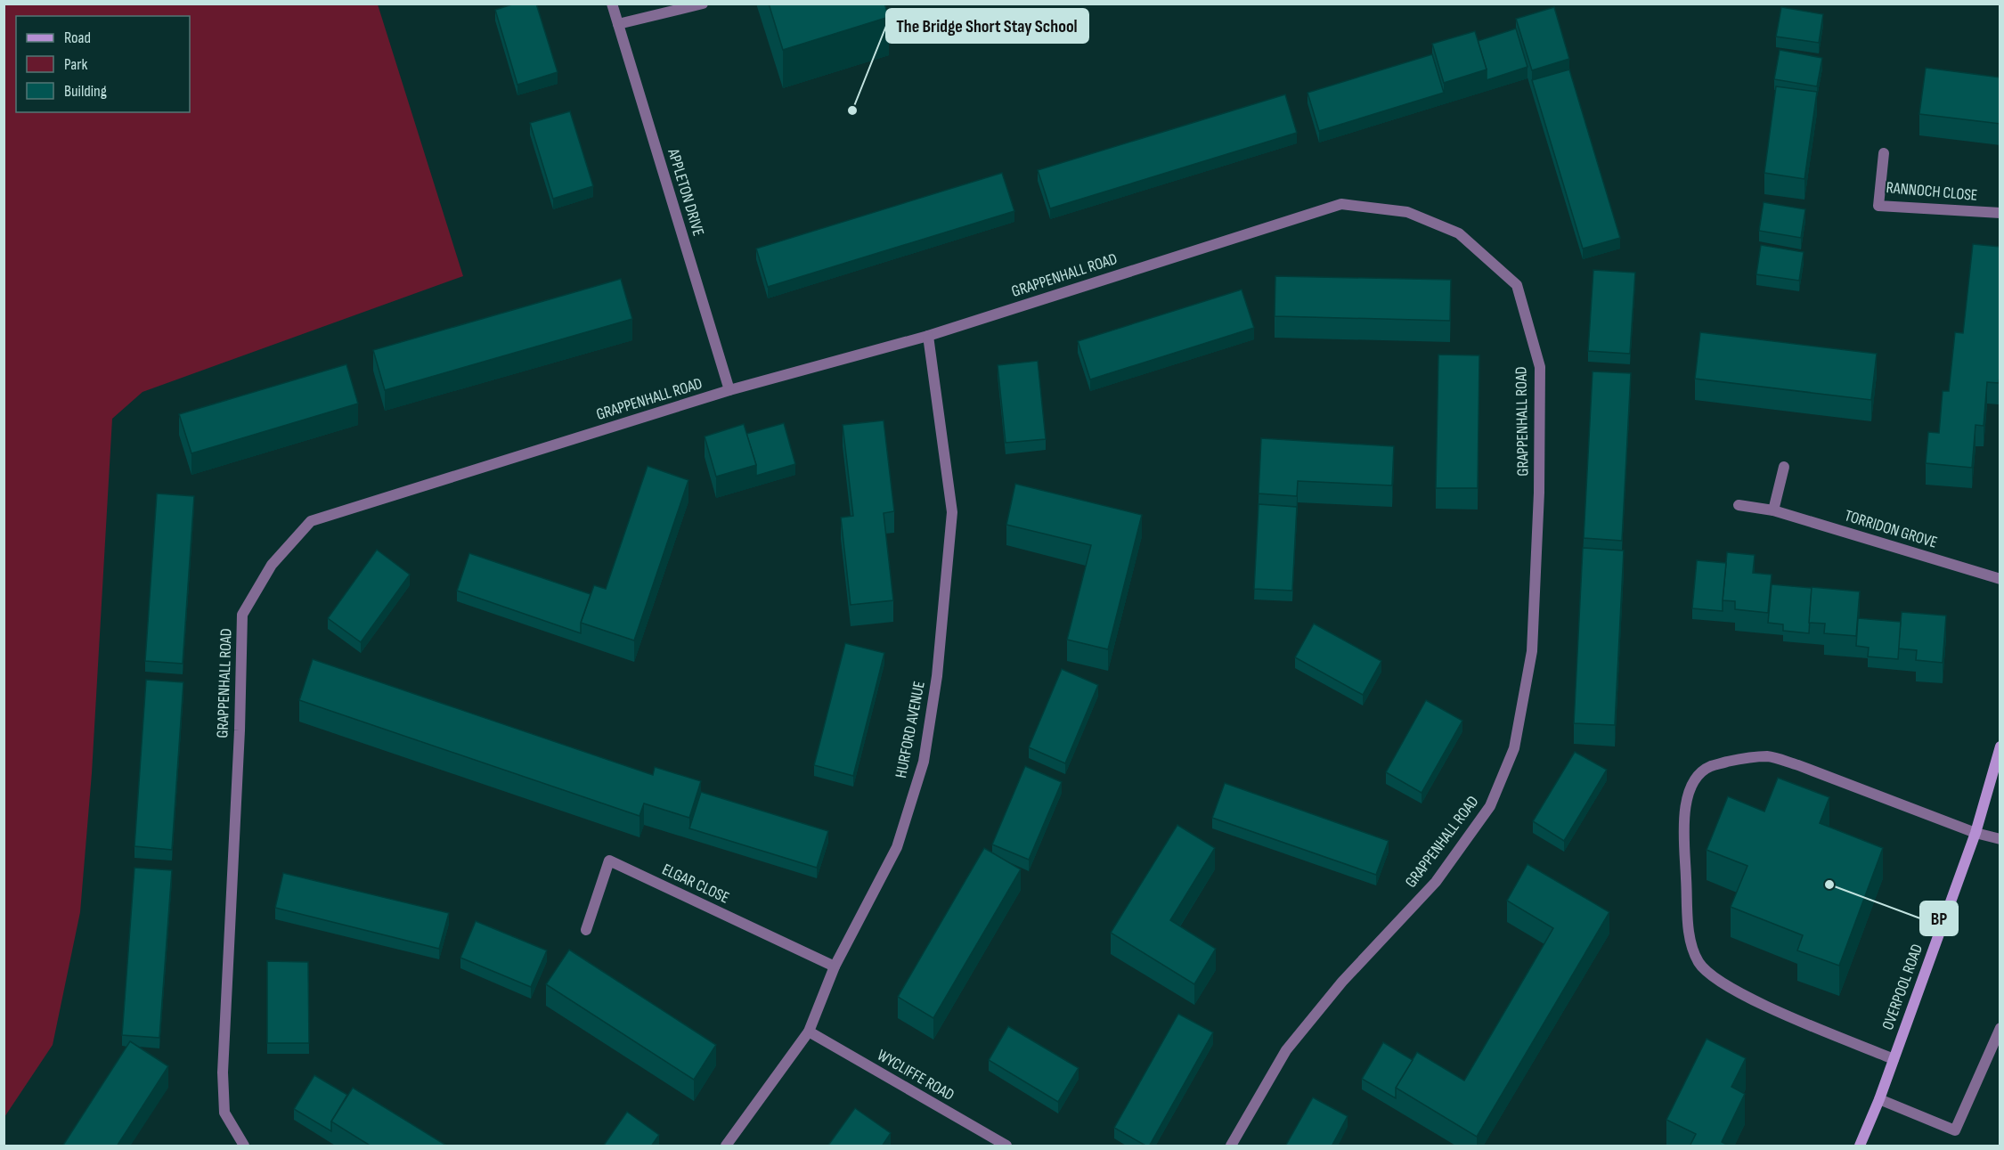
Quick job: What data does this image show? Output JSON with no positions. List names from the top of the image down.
{
  "streets": {
    "street": [
      "RANNOCH CLOSE",
      "APPLETON DRIVE",
      "GRAPPENHALL ROAD",
      "TORRIDON GROVE",
      "HURFORD AVENUE",
      "ELGAR CLOSE",
      "OVERPOOL ROAD",
      "WYCLIFFE ROAD"
    ]
  },
  "crossings": [
    ["APPLETON DRIVE", "GRAPPENHALL ROAD"],
    ["GRAPPENHALL ROAD", "HURFORD AVENUE"],
    ["HURFORD AVENUE", "ELGAR CLOSE"],
    ["HURFORD AVENUE", "WYCLIFFE ROAD"]
  ],
  "places": ["The Bridge Short Stay School", "BP"],
  "legend": ["Road", "Park", "Building"]
}
